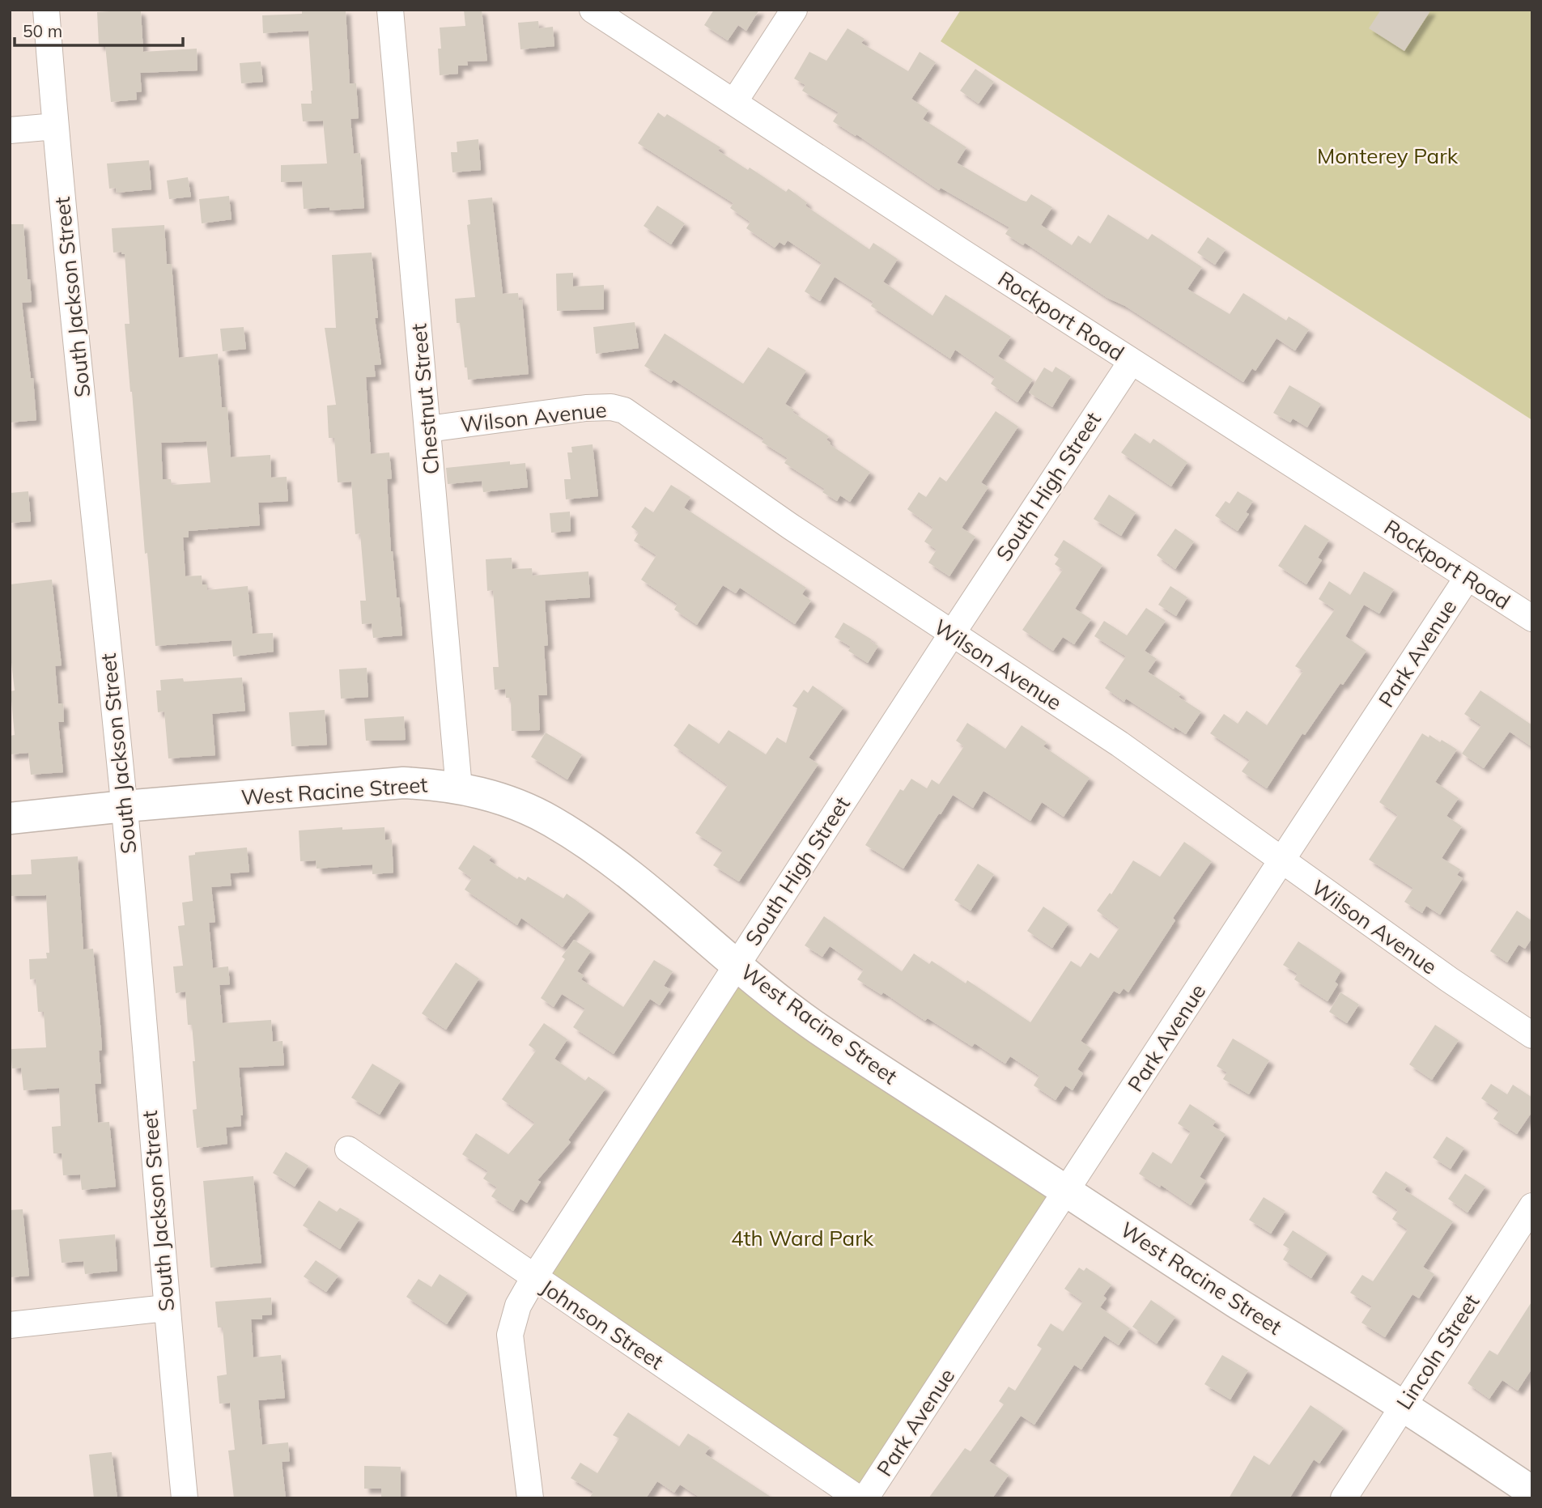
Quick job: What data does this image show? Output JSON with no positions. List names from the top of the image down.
{
  "streets": {
    "main road": ["West Racine Street"],
    "street": [
      "South Jackson Street",
      "Rockport Road",
      "Chestnut Street",
      "Wilson Avenue",
      "South High Street",
      "Park Avenue",
      "Johnson Street",
      "Lincoln Street"
    ]
  },
  "crossings": [
    ["South Jackson Street", "West Racine Street"],
    ["Rockport Road", "South High Street"],
    ["Rockport Road", "Park Avenue"],
    ["Chestnut Street", "Wilson Avenue"],
    ["Chestnut Street", "West Racine Street"],
    ["Wilson Avenue", "South High Street"],
    ["Wilson Avenue", "Park Avenue"],
    ["South High Street", "West Racine Street"],
    ["South High Street", "Johnson Street"],
    ["Park Avenue", "West Racine Street"],
    ["West Racine Street", "Lincoln Street"]
  ],
  "parks": ["Monterey Park", "4th Ward Park"],
  "scale_bar": "50 m"
}
